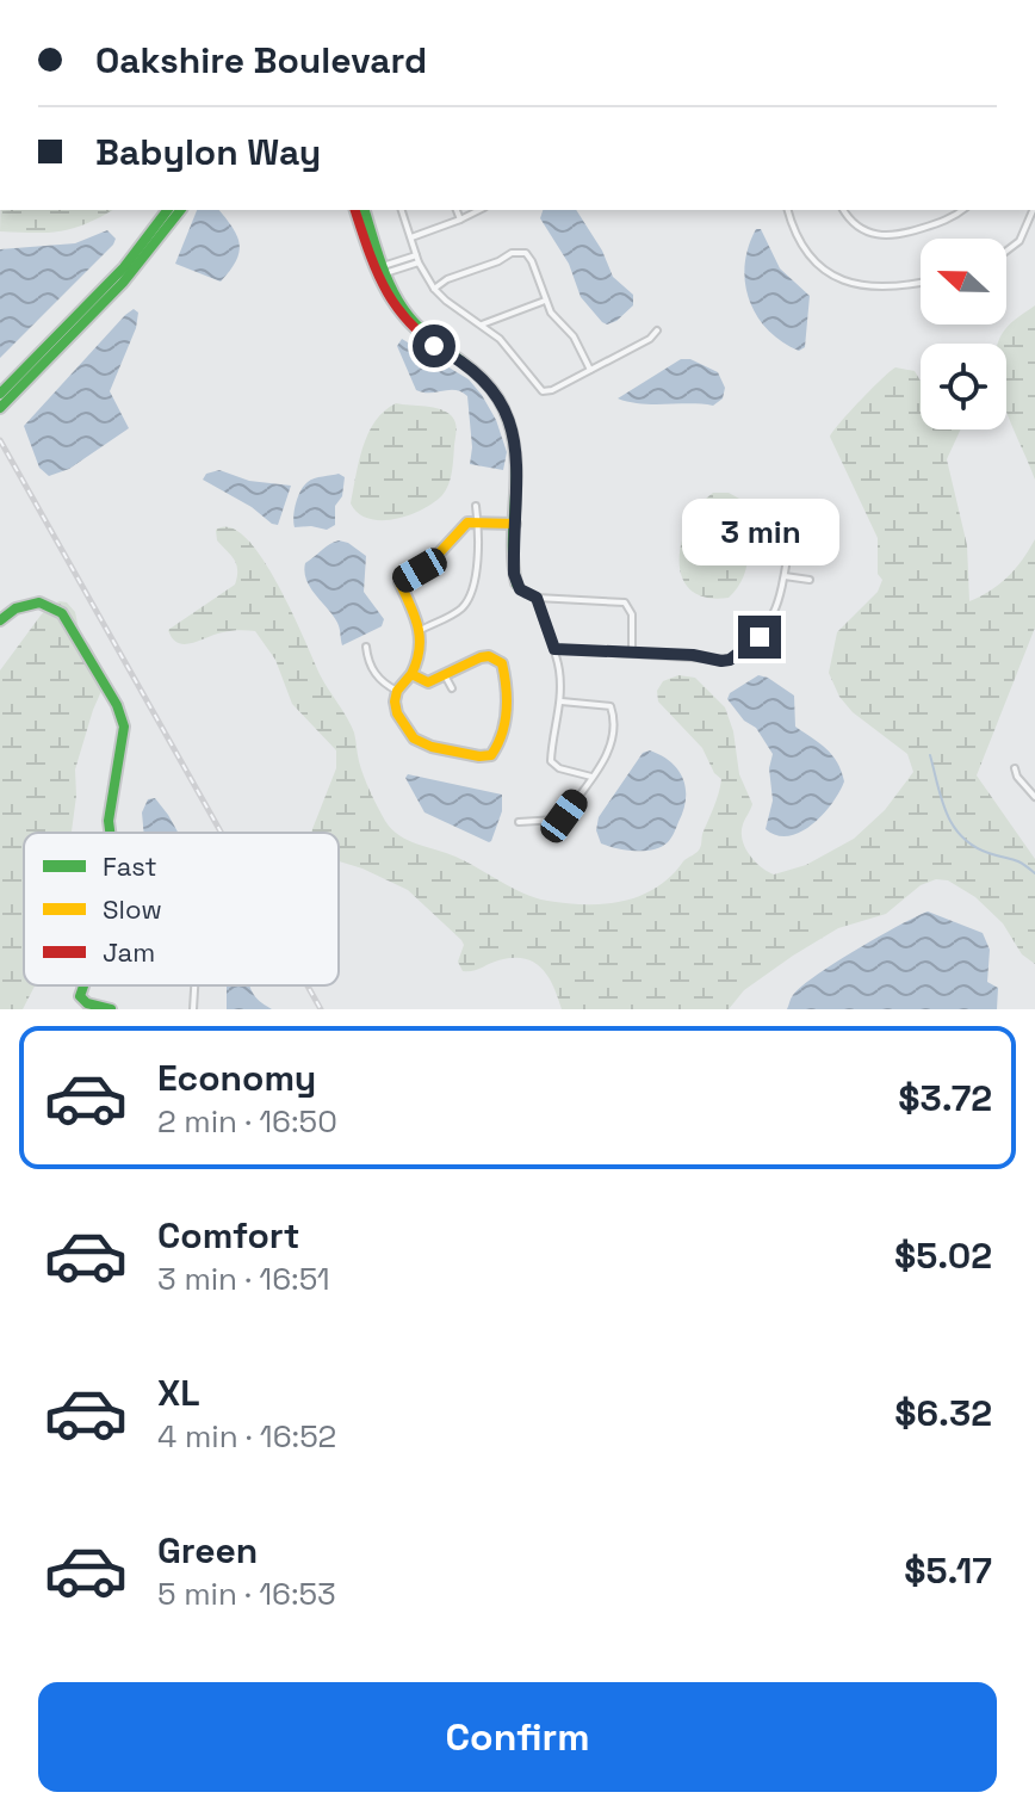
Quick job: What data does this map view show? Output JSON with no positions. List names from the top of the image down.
{
  "legend": ["Fast", "Slow", "Jam"],
  "north": "left",
  "page": {
    "banner": ["Oakshire Boulevard", "Babylon Way"],
    "bubble": "3 min",
    "list": [
      {
        "name": "Economy",
        "note": "2 min · 16:50",
        "value": "$3.72"
      },
      {
        "name": "Comfort",
        "note": "3 min · 16:51",
        "value": "$5.02"
      },
      {
        "name": "XL",
        "note": "4 min · 16:52",
        "value": "$6.32"
      },
      {
        "name": "Green",
        "note": "5 min · 16:53",
        "value": "$5.17"
      }
    ],
    "buttons": "Confirm"
  }
}
